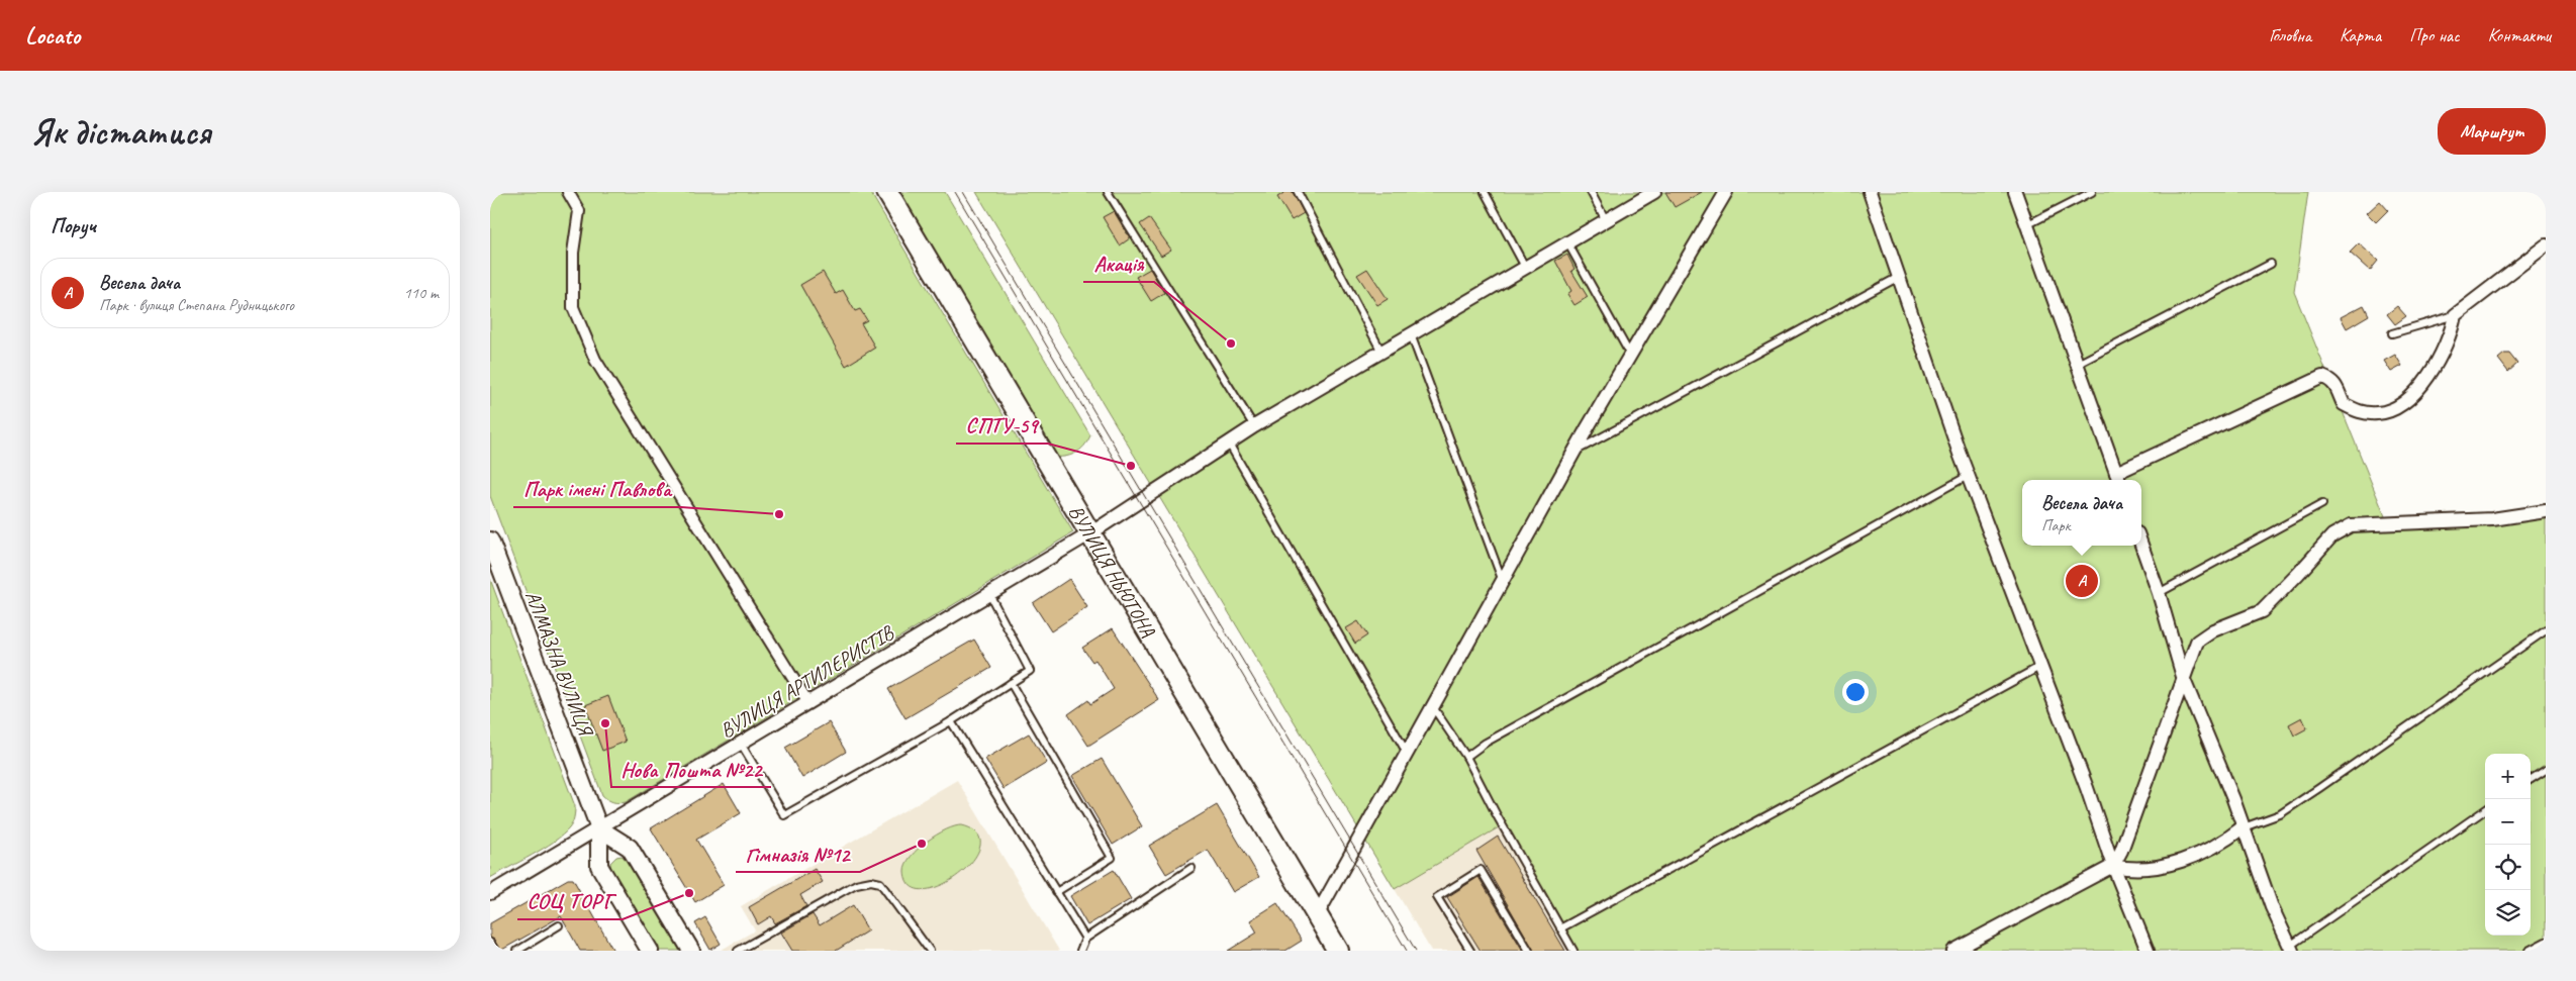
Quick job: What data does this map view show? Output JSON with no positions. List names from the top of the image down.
{
  "streets": {
    "main road": ["ВУЛИЦЯ НЬЮТОНА"],
    "street": ["АЛМАЗНА ВУЛИЦЯ", "ВУЛИЦЯ АРТИЛЕРИСТІВ"]
  },
  "crossings": [
    ["ВУЛИЦЯ НЬЮТОНА", "ВУЛИЦЯ АРТИЛЕРИСТІВ"],
    ["АЛМАЗНА ВУЛИЦЯ", "ВУЛИЦЯ АРТИЛЕРИСТІВ"]
  ],
  "places": [
    "Акація",
    "СПТУ-59",
    "Парк імені Павлова",
    "Нова Пошта №22",
    "Гімназія №12",
    "СОЦ ТОРГ"
  ],
  "page": {
    "header": "Locato",
    "nav": [
      "Головна",
      "Карта",
      "Про нас",
      "Контакти"
    ],
    "buttons": "Маршрут",
    "title": "Як дістатися",
    "heading": "Поруч",
    "list": [
      {
        "mark": "A",
        "name": "Весела дача",
        "note": "Парк · вулиця Степана Рудницького",
        "value": "110 m"
      }
    ],
    "popup": ["Весела дача", "Парк"],
    "pins": "A",
    "map_buttons": ["+", "−"]
  }
}
